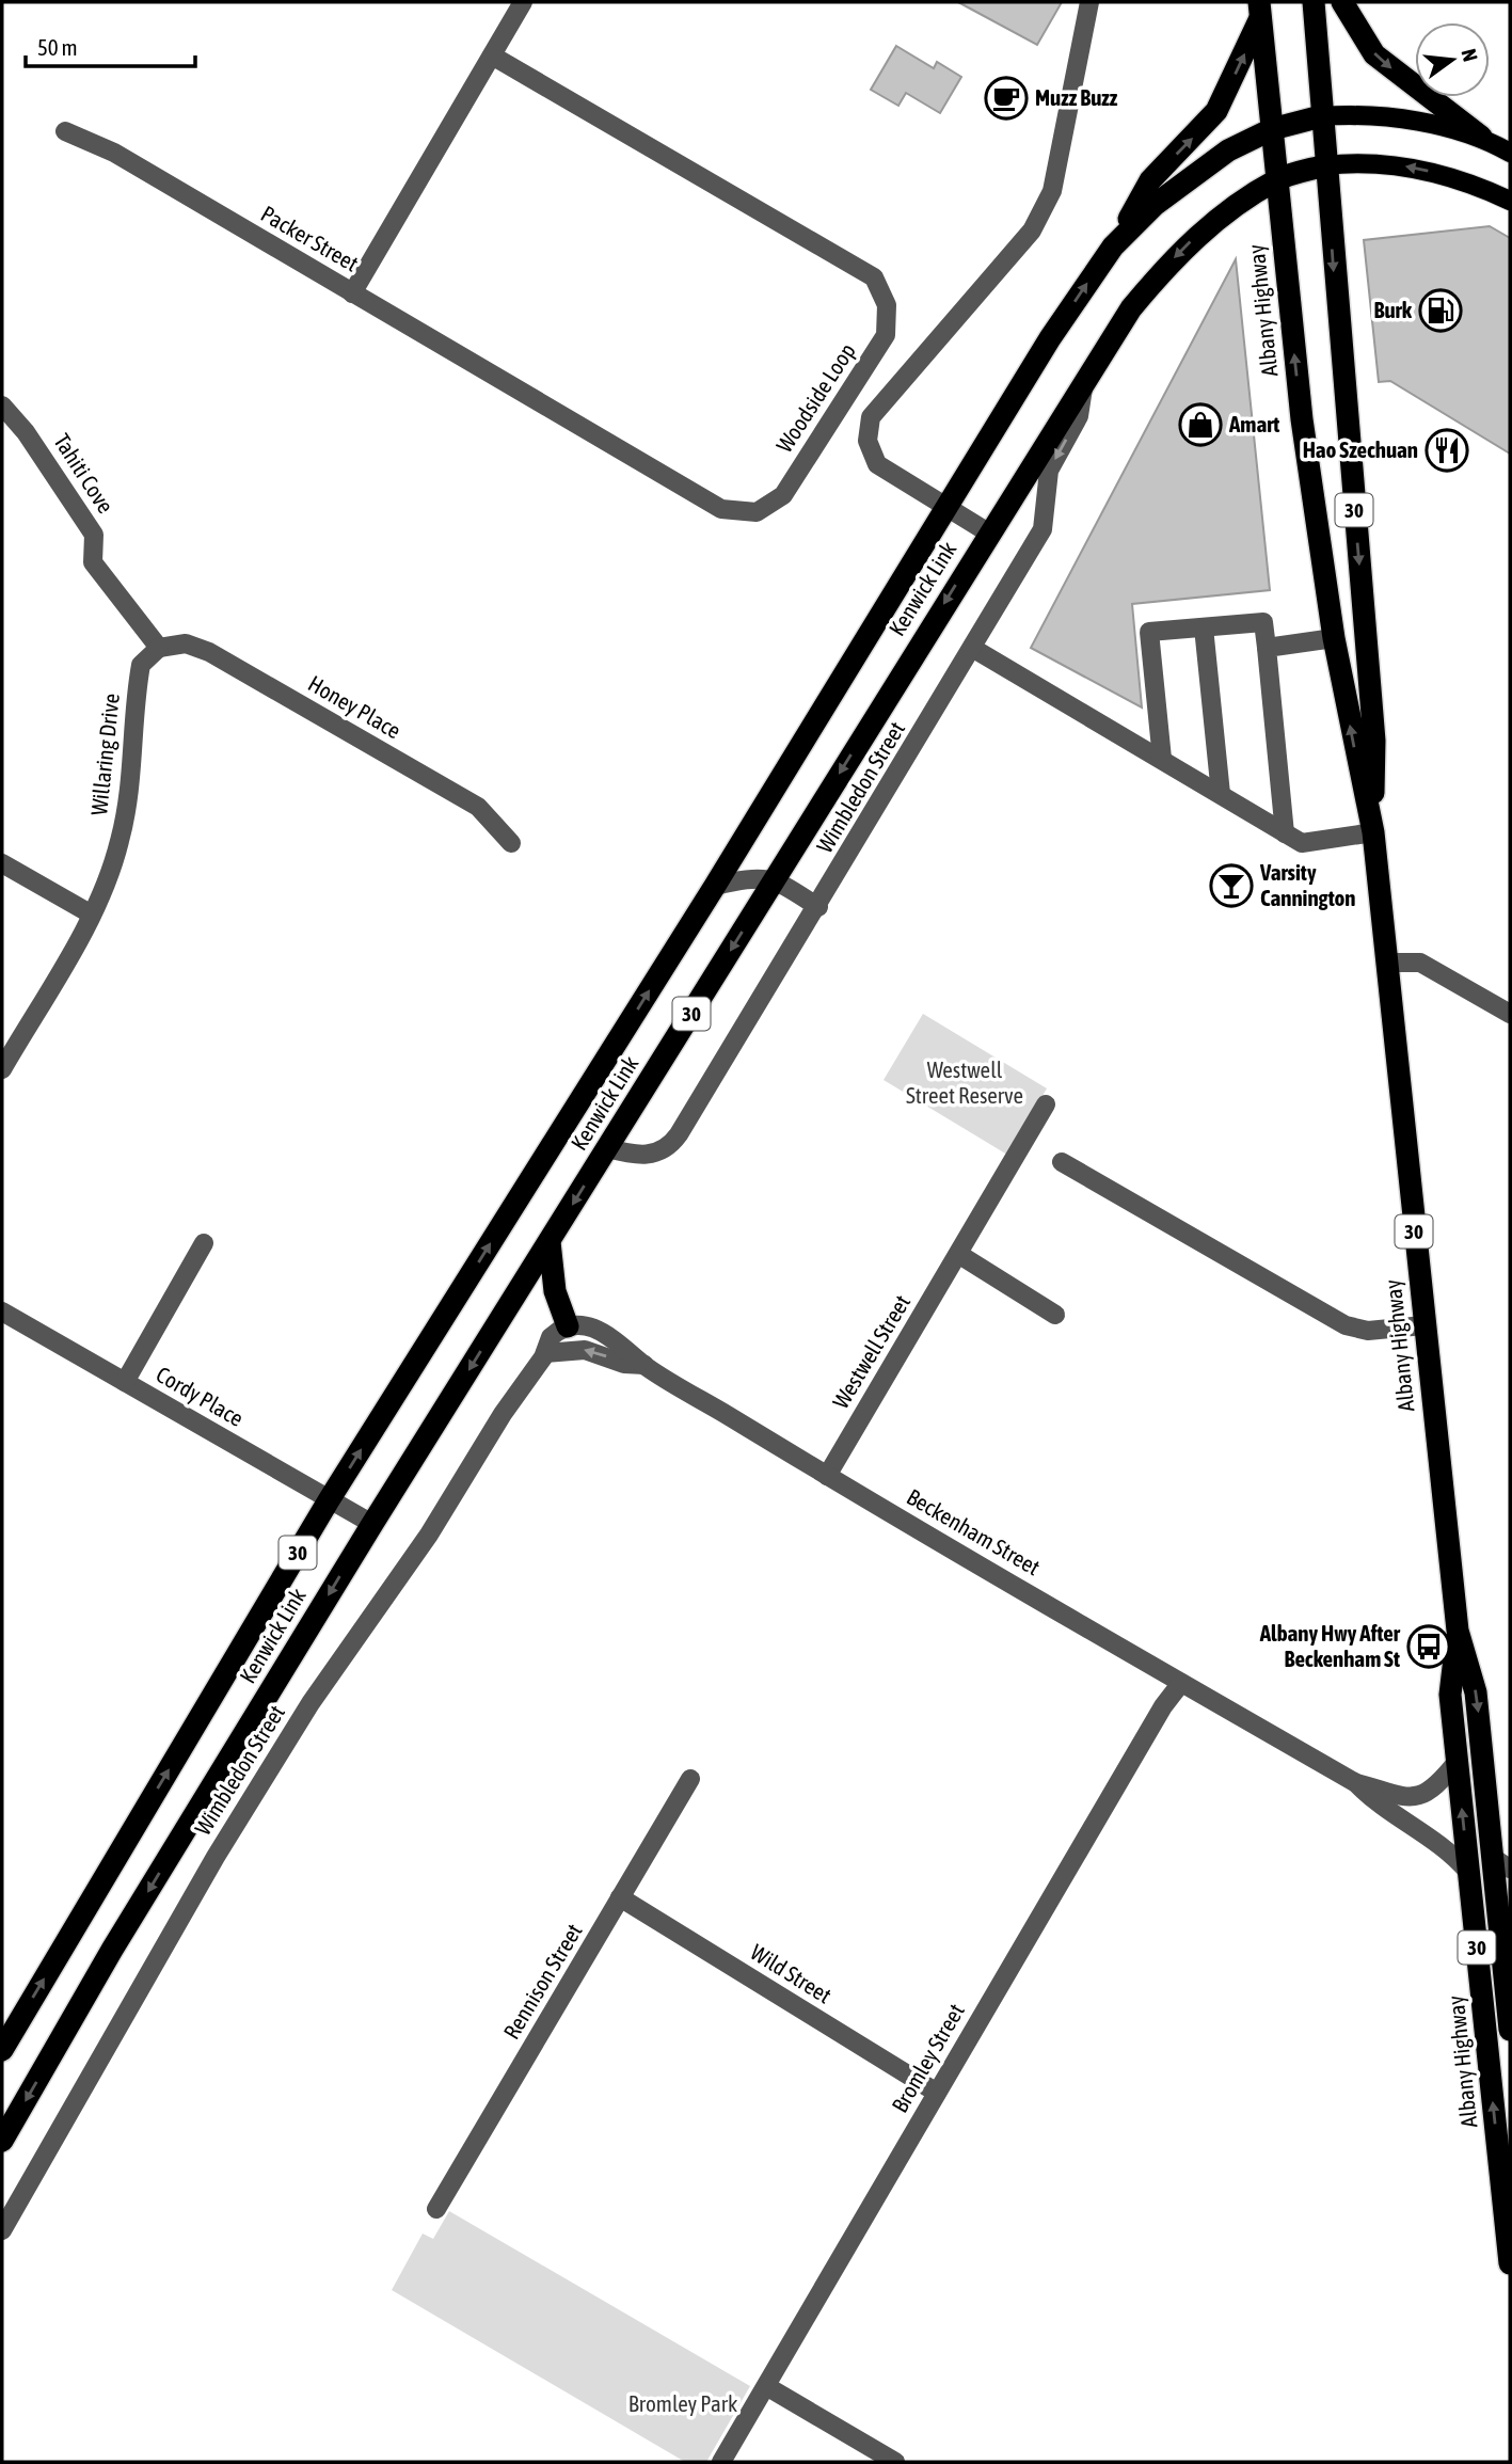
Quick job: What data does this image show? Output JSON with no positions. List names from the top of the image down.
{
  "streets": {
    "highway": ["Albany Highway", "30", "Kenwick Link"],
    "street": [
      "Packer Street",
      "Woodside Loop",
      "Tahiti Cove",
      "Honey Place",
      "Willaring Drive",
      "Wimbledon Street",
      "Westwell Street",
      "Cordy Place",
      "Beckenham Street",
      "Wild Street",
      "Rennison Street",
      "Bromley Street"
    ]
  },
  "crossings": [
    ["Packer Street", "Woodside Loop"],
    ["Albany Highway", "Kenwick Link"],
    ["Albany Highway", "Beckenham Street"],
    ["Tahiti Cove", "Honey Place"],
    ["Tahiti Cove", "Willaring Drive"],
    ["Kenwick Link", "Wimbledon Street"],
    ["Kenwick Link", "Cordy Place"],
    ["Honey Place", "Willaring Drive"],
    ["Wimbledon Street", "Beckenham Street"],
    ["Westwell Street", "Beckenham Street"],
    ["Beckenham Street", "Bromley Street"],
    ["Wild Street", "Rennison Street"],
    ["Wild Street", "Bromley Street"]
  ],
  "parks": ["Westwell Street Reserve", "Bromley Park"],
  "places": {
    "cafe": ["Muzz Buzz"],
    "fuel station": ["Burk"],
    "shop": ["Amart"],
    "restaurant": ["Hao Szechuan"],
    "bar": ["Varsity Cannington"],
    "bus stop": ["Albany Hwy After Beckenham St"]
  },
  "scale_bar": "50 m",
  "north": "right"
}
